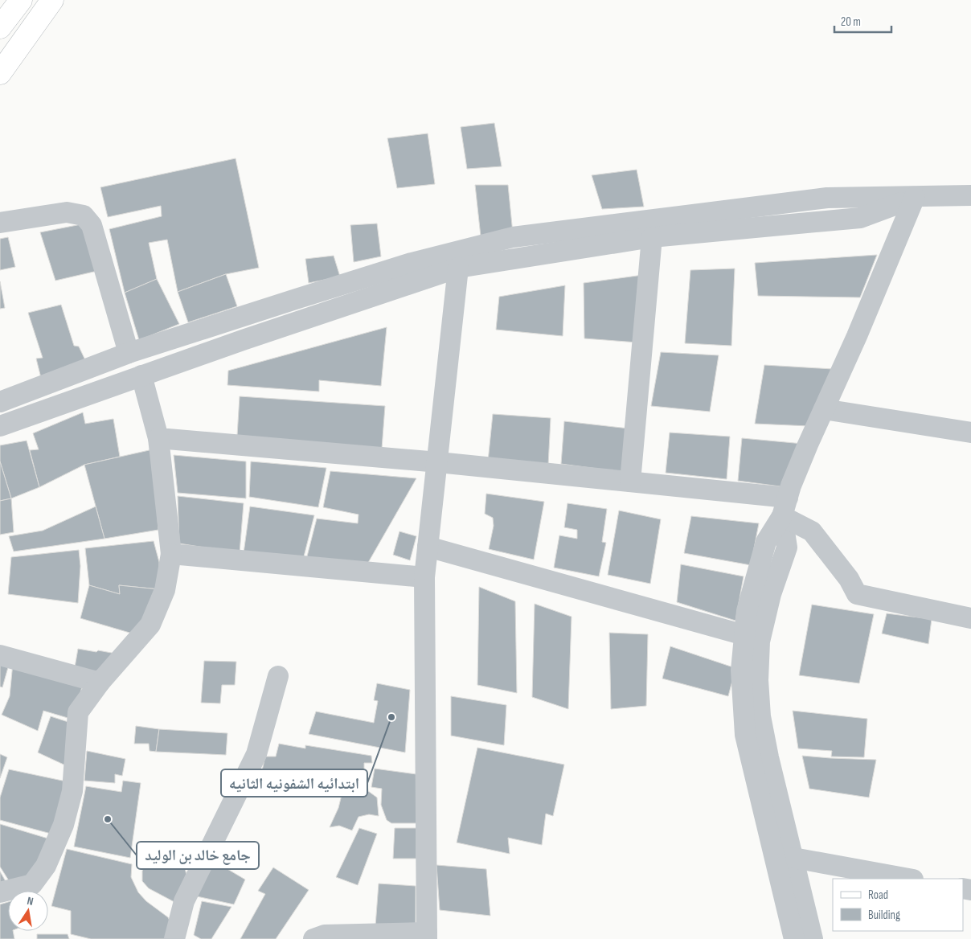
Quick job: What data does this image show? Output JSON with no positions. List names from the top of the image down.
{
  "places": ["ابتدائيه الشفونيه الثانيه", "جامع خالد بن الوليد"],
  "legend": ["Road", "Building"],
  "scale_bar": "20 m",
  "north": "top"
}
